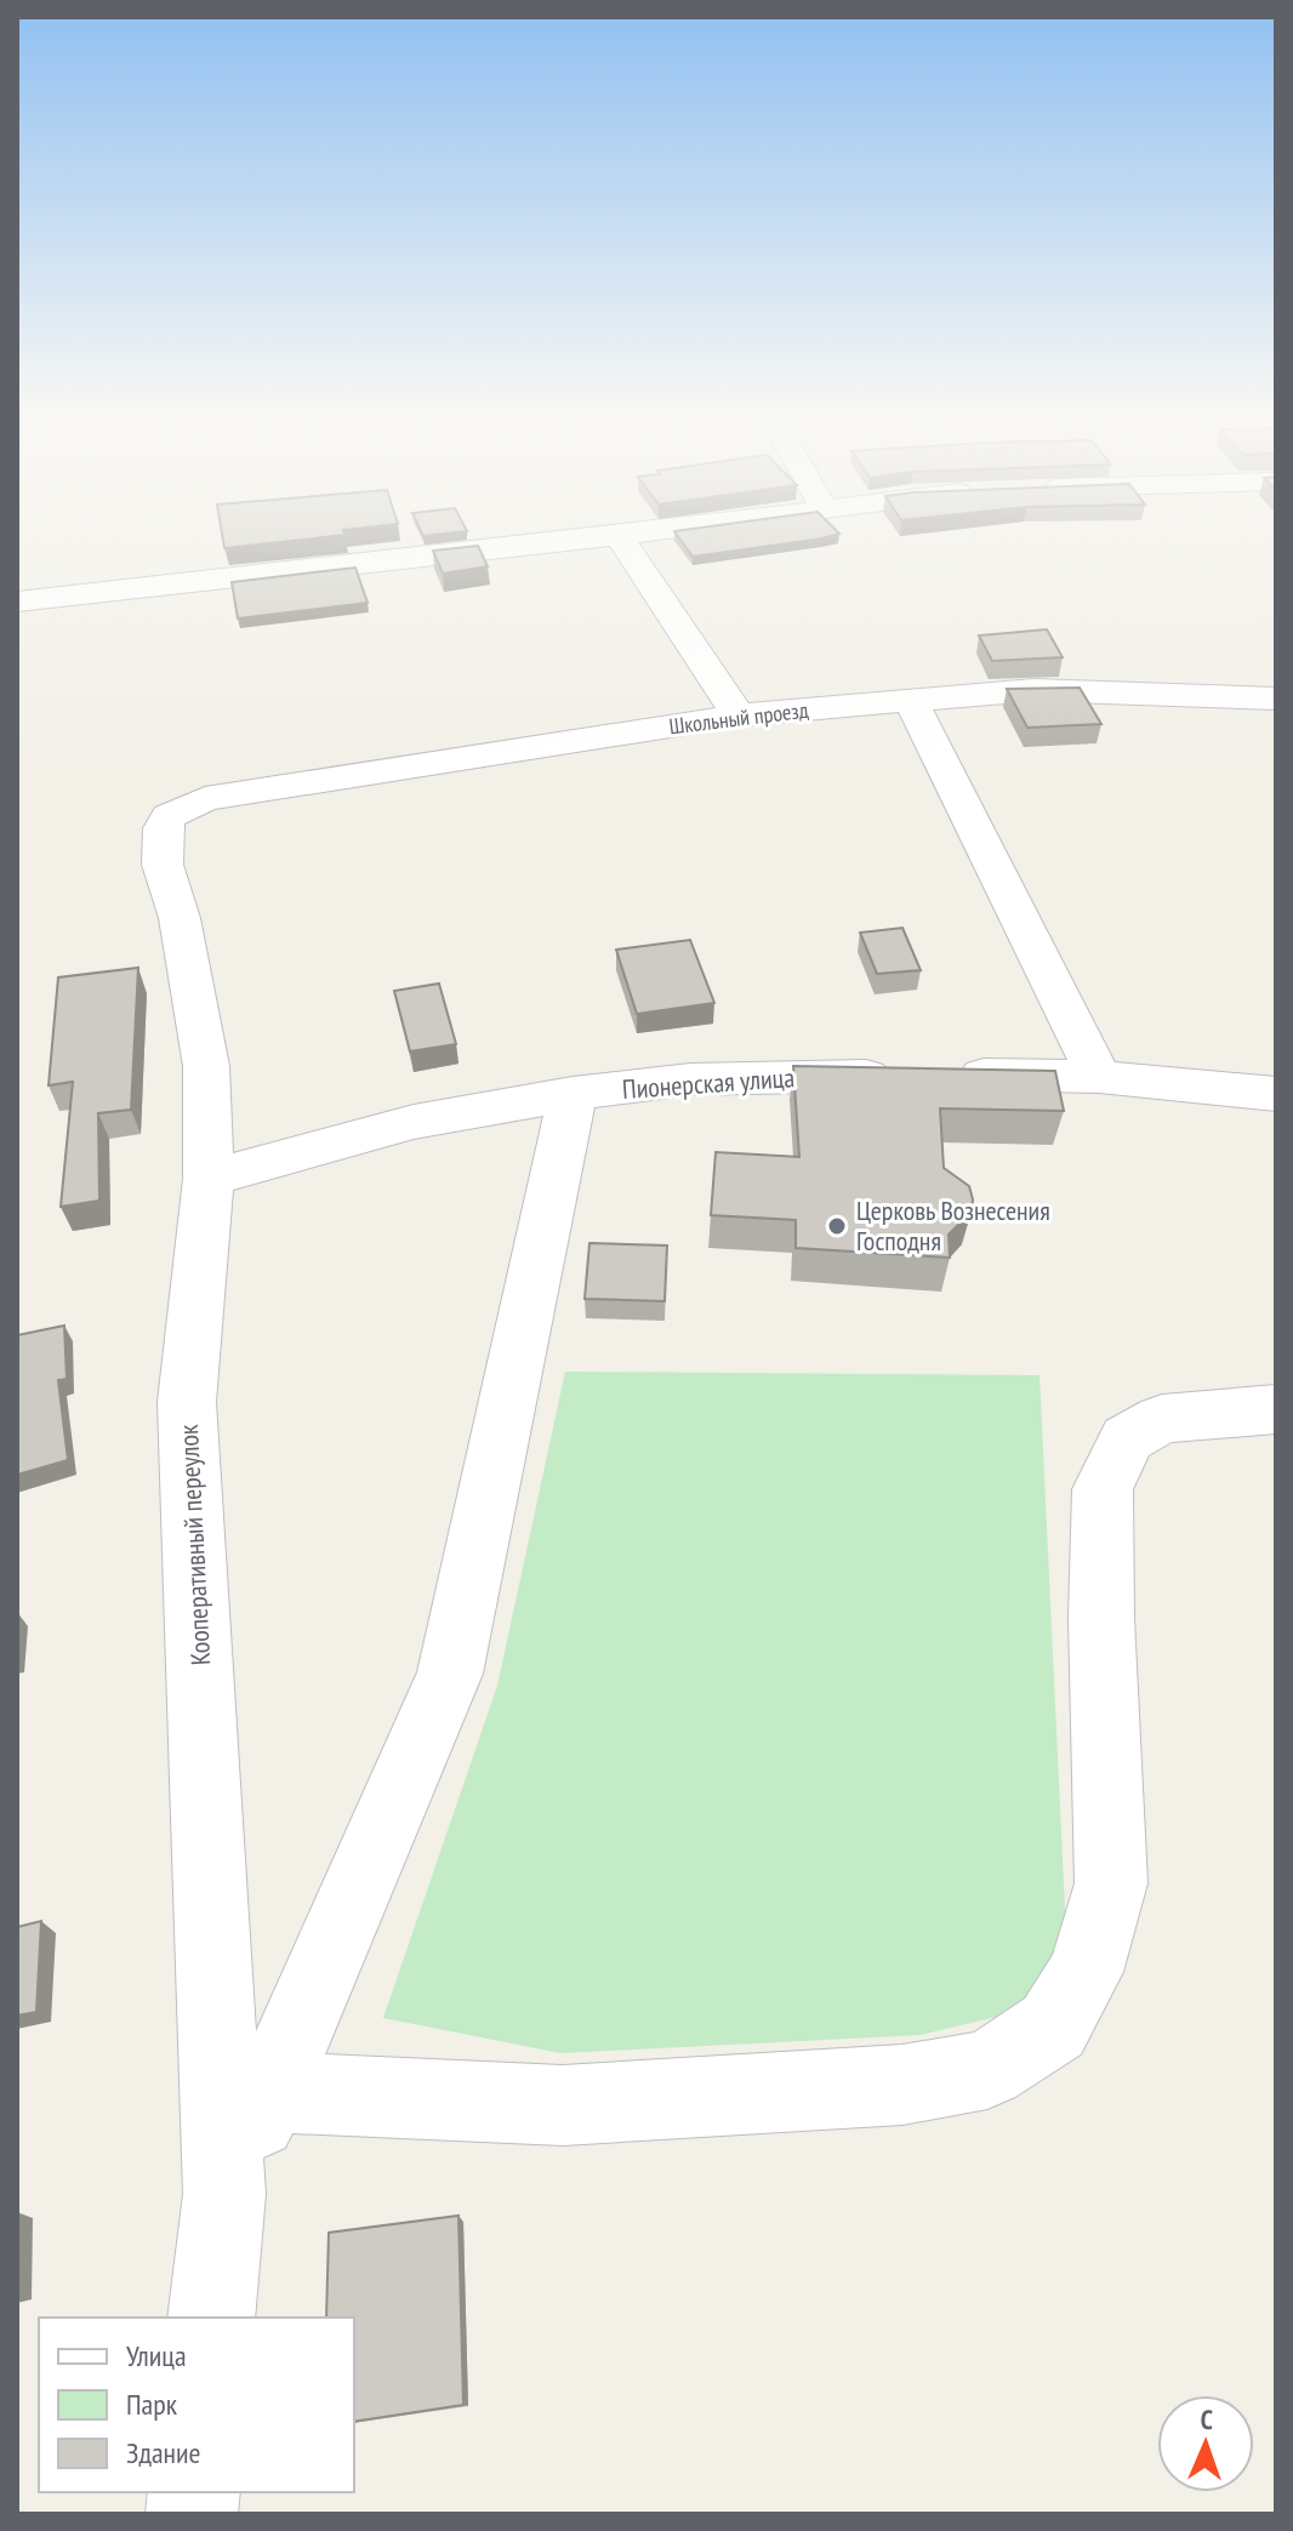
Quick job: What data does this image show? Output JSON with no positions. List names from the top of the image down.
{
  "streets": {
    "street": ["Школьный проезд", "Пионерская улица", "Кооперативный переулок"]
  },
  "crossings": [
    ["Школьный проезд", "Кооперативный переулок"],
    ["Пионерская улица", "Кооперативный переулок"]
  ],
  "places": ["Церковь Вознесения Господня"],
  "legend": ["Улица", "Парк", "Здание"],
  "north": "top"
}
